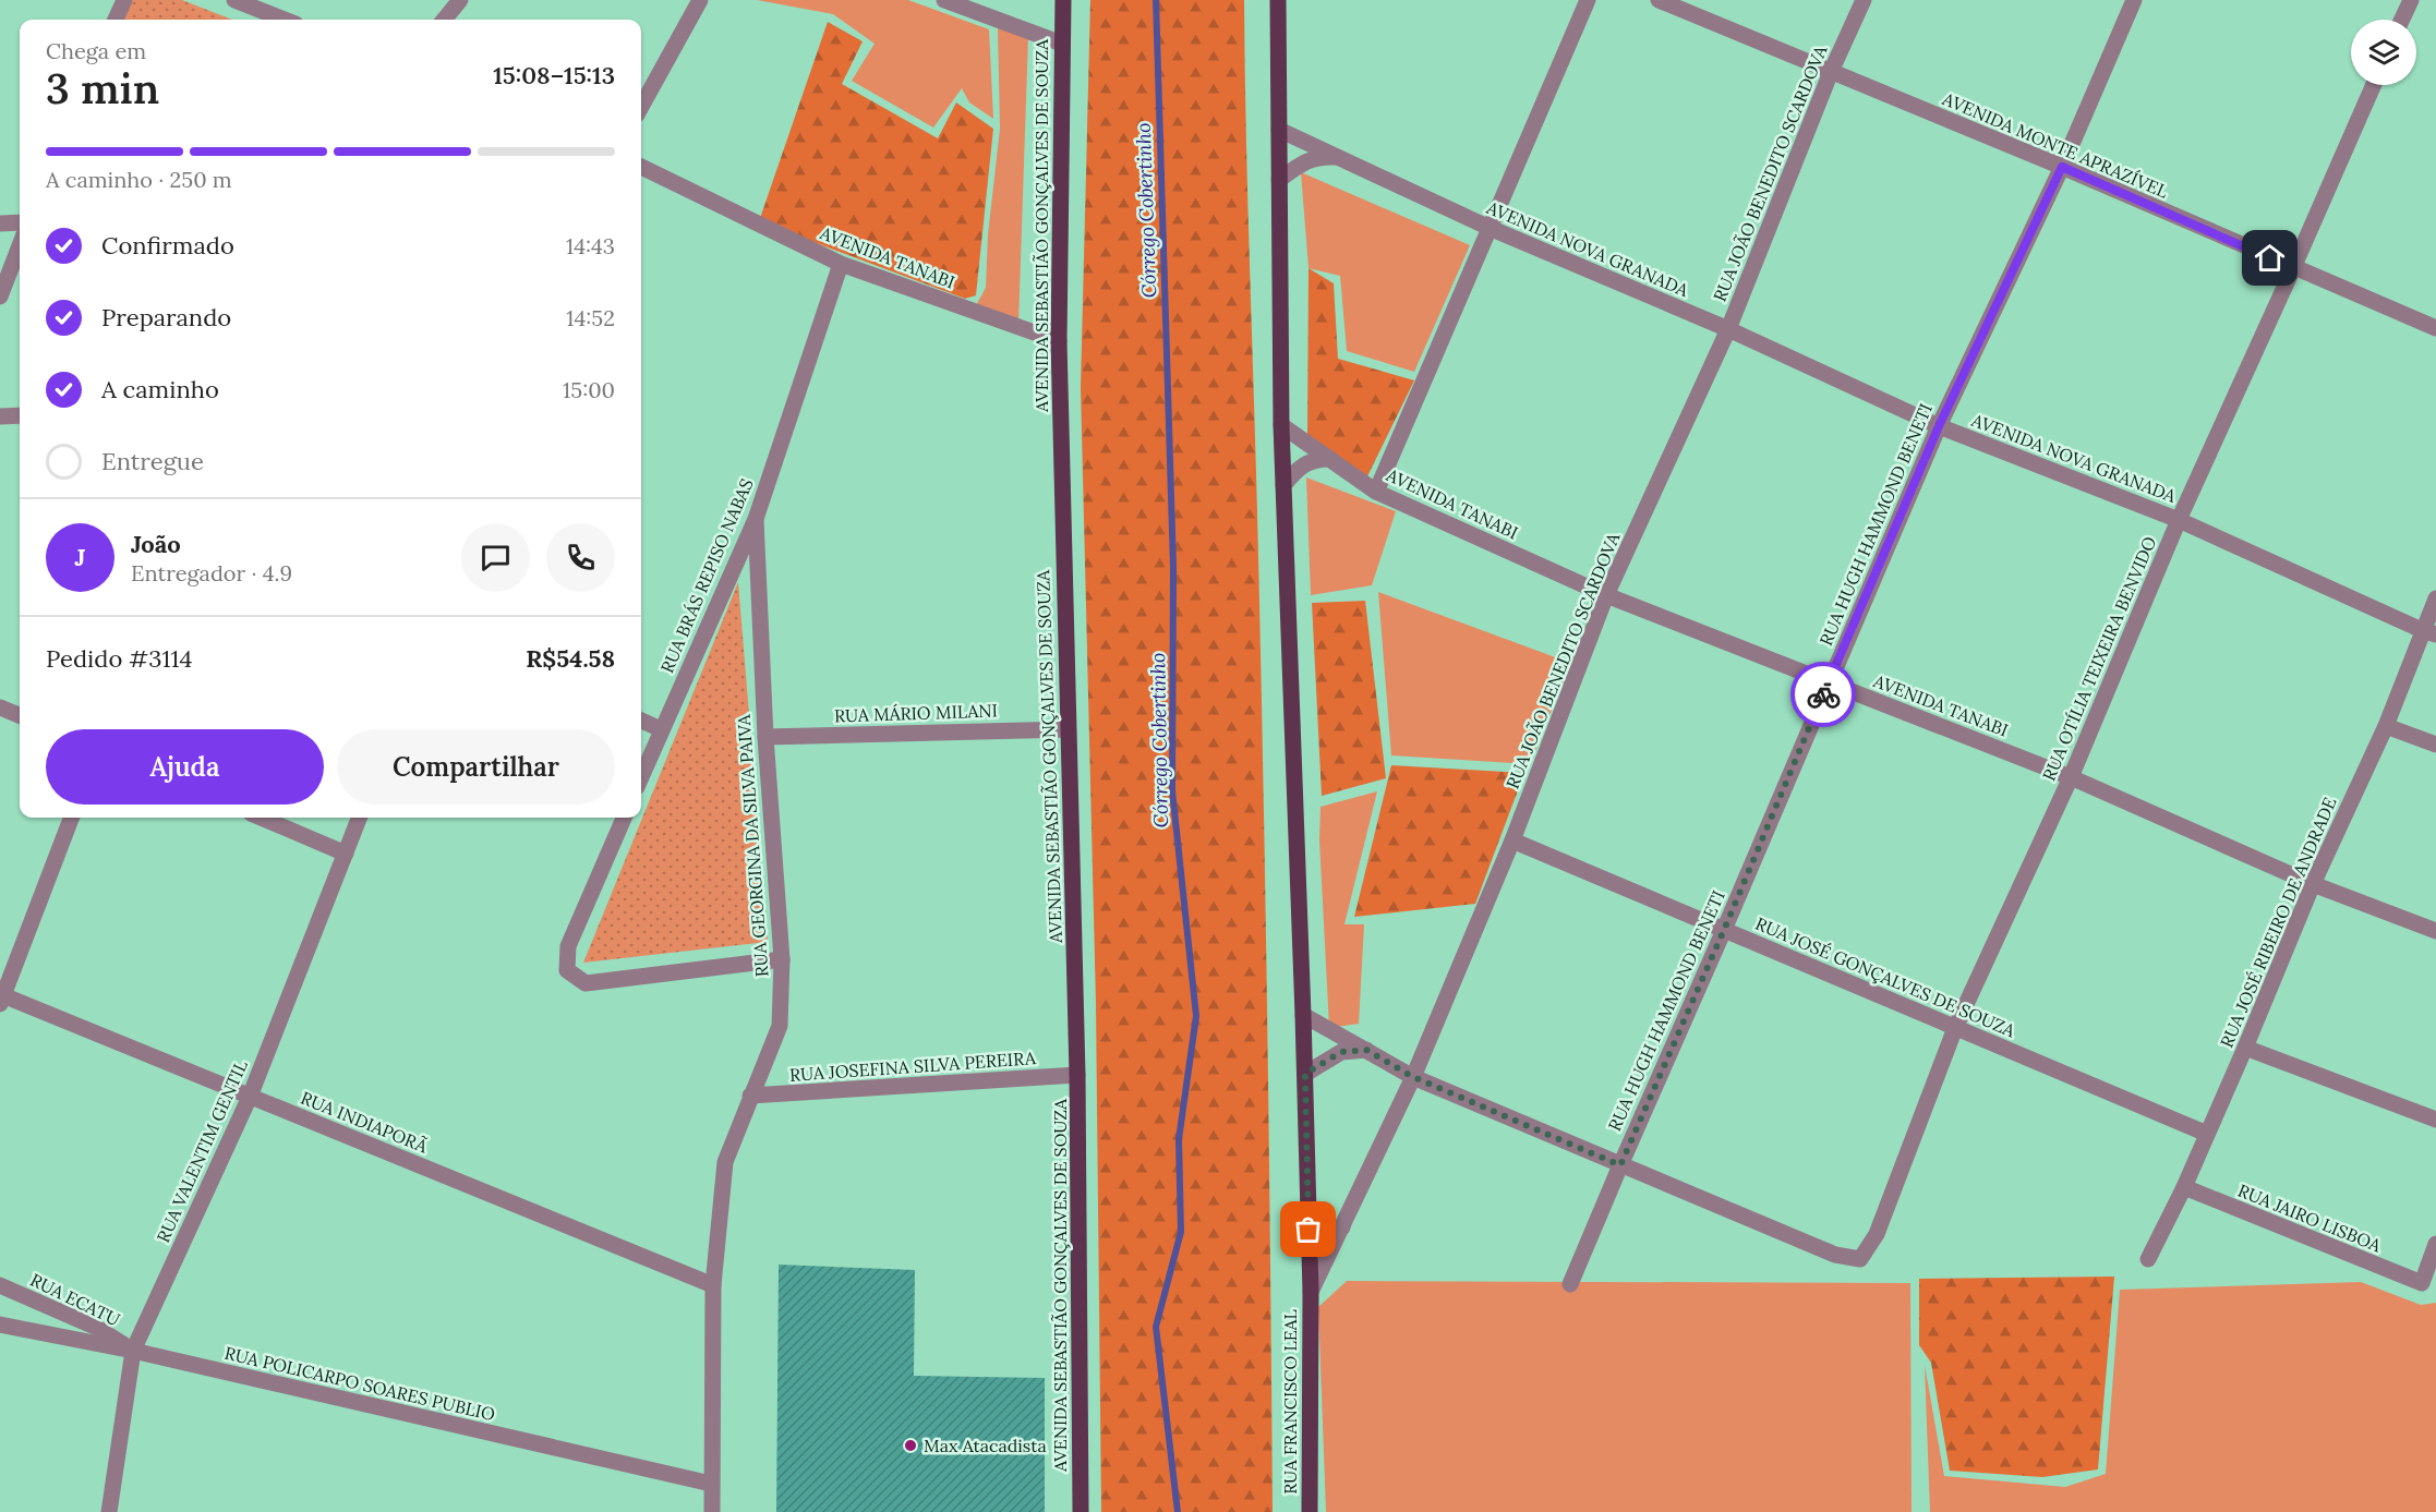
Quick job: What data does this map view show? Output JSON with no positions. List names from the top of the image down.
{
  "streets": {
    "main road": ["AVENIDA SEBASTIÃO GONÇALVES DE SOUZA", "RUA FRANCISCO LEAL"],
    "street": [
      "AVENIDA MONTE APRAZÍVEL",
      "RUA JOÃO BENEDITO SCARDOVA",
      "AVENIDA NOVA GRANADA",
      "AVENIDA TANABI",
      "RUA HUGH HAMMOND BENETI",
      "RUA BRÁS REPISO NABAS",
      "RUA OTÍLIA TEIXEIRA BENVIDO",
      "RUA MÁRIO MILANI",
      "RUA GEORGINA DA SILVA PAIVA",
      "RUA JOSÉ RIBEIRO DE ANDRADE",
      "RUA JOSÉ GONÇALVES DE SOUZA",
      "RUA JOSEFINA SILVA PEREIRA",
      "RUA INDIAPORÃ",
      "RUA VALENTIM GENTIL",
      "RUA JAIRO LISBOA",
      "RUA ECATU",
      "RUA POLICARPO SOARES PUBLIO"
    ]
  },
  "crossings": [
    ["AVENIDA MONTE APRAZÍVEL", "RUA JOÃO BENEDITO SCARDOVA"],
    ["AVENIDA MONTE APRAZÍVEL", "RUA HUGH HAMMOND BENETI"],
    ["AVENIDA MONTE APRAZÍVEL", "RUA OTÍLIA TEIXEIRA BENVIDO"],
    ["RUA JOÃO BENEDITO SCARDOVA", "AVENIDA NOVA GRANADA"],
    ["RUA JOÃO BENEDITO SCARDOVA", "AVENIDA TANABI"],
    ["RUA JOÃO BENEDITO SCARDOVA", "RUA JOSÉ GONÇALVES DE SOUZA"],
    ["RUA JOÃO BENEDITO SCARDOVA", "RUA FRANCISCO LEAL"],
    ["AVENIDA SEBASTIÃO GONÇALVES DE SOUZA", "AVENIDA TANABI"],
    ["AVENIDA SEBASTIÃO GONÇALVES DE SOUZA", "RUA MÁRIO MILANI"],
    ["AVENIDA SEBASTIÃO GONÇALVES DE SOUZA", "RUA JOSEFINA SILVA PEREIRA"],
    ["AVENIDA NOVA GRANADA", "RUA HUGH HAMMOND BENETI"],
    ["AVENIDA NOVA GRANADA", "RUA OTÍLIA TEIXEIRA BENVIDO"],
    ["AVENIDA NOVA GRANADA", "RUA JOSÉ RIBEIRO DE ANDRADE"],
    ["AVENIDA TANABI", "RUA HUGH HAMMOND BENETI"],
    ["AVENIDA TANABI", "RUA BRÁS REPISO NABAS"],
    ["AVENIDA TANABI", "RUA OTÍLIA TEIXEIRA BENVIDO"],
    ["AVENIDA TANABI", "RUA JOSÉ RIBEIRO DE ANDRADE"],
    ["RUA HUGH HAMMOND BENETI", "RUA OTÍLIA TEIXEIRA BENVIDO"],
    ["RUA HUGH HAMMOND BENETI", "RUA JOSÉ GONÇALVES DE SOUZA"],
    ["RUA BRÁS REPISO NABAS", "RUA GEORGINA DA SILVA PAIVA"],
    ["RUA OTÍLIA TEIXEIRA BENVIDO", "RUA JOSÉ GONÇALVES DE SOUZA"],
    ["RUA MÁRIO MILANI", "RUA GEORGINA DA SILVA PAIVA"],
    ["RUA GEORGINA DA SILVA PAIVA", "RUA JOSEFINA SILVA PEREIRA"],
    ["RUA GEORGINA DA SILVA PAIVA", "RUA INDIAPORÃ"],
    ["RUA GEORGINA DA SILVA PAIVA", "RUA POLICARPO SOARES PUBLIO"],
    ["RUA JOSÉ RIBEIRO DE ANDRADE", "RUA JOSÉ GONÇALVES DE SOUZA"],
    ["RUA JOSÉ RIBEIRO DE ANDRADE", "RUA JAIRO LISBOA"],
    ["RUA INDIAPORÃ", "RUA VALENTIM GENTIL"],
    ["RUA VALENTIM GENTIL", "RUA ECATU"],
    ["RUA VALENTIM GENTIL", "RUA POLICARPO SOARES PUBLIO"],
    ["RUA ECATU", "RUA POLICARPO SOARES PUBLIO"]
  ],
  "water": ["Córrego Cobertinho"],
  "places": ["Max Atacadista"],
  "page": {
    "heading": ["3 min", "Chega em", "15:08–15:13"],
    "panel": [
      "João",
      "Entregador · 4.9",
      "Pedido #3114",
      "R$54.58"
    ],
    "bar": "A caminho · 250 m",
    "list": [
      ["Confirmado", "14:43"],
      ["Preparando", "14:52"],
      ["A caminho", "15:00"],
      "Entregue"
    ],
    "round": "J",
    "buttons": ["Ajuda", "Compartilhar"]
  }
}
